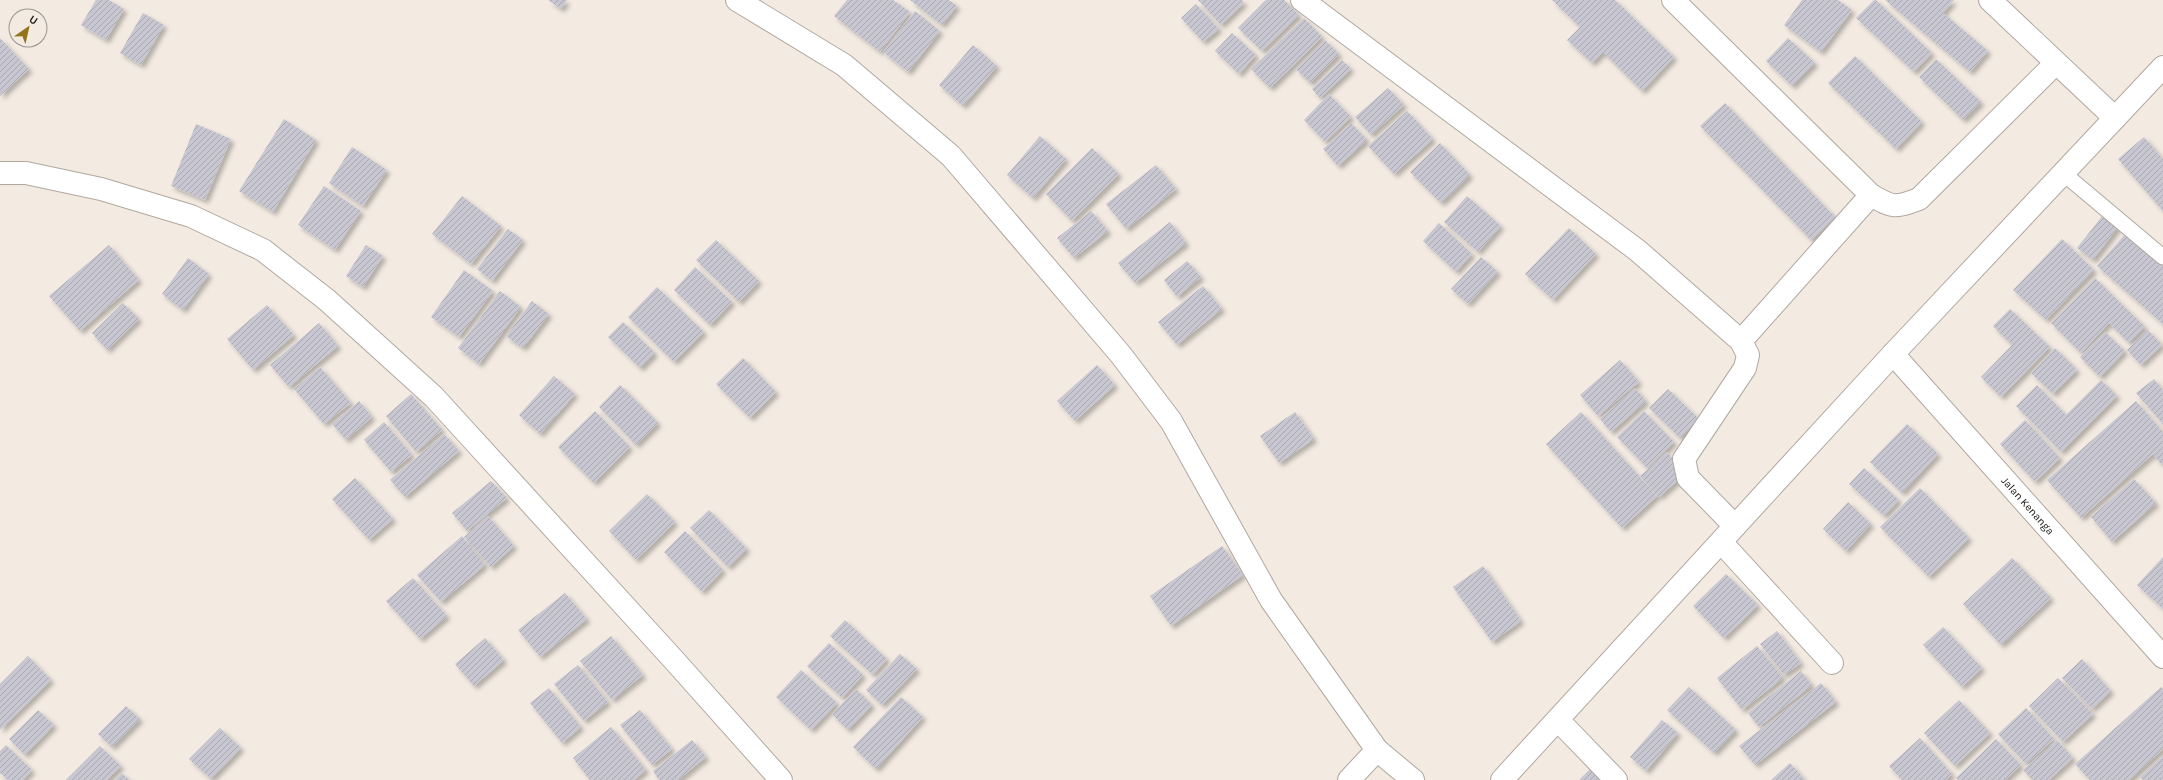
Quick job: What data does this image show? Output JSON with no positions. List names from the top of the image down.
{
  "streets": {
    "street": ["Jalan Kenanga"]
  },
  "north": "top right"
}
